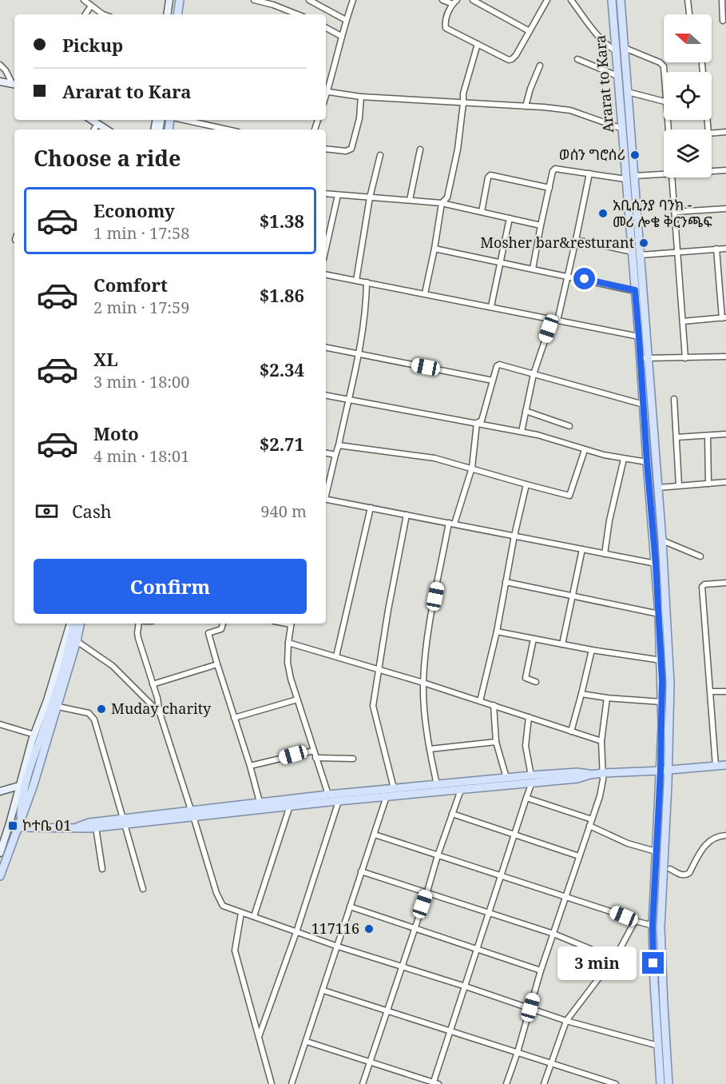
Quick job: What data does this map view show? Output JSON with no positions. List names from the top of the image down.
{
  "streets": {
    "main road": ["Ararat to Kara"]
  },
  "places": {
    "other": [
      "ወሰን ግሮሰሪ",
      "አቢሲንያ ባንክ - መሪ ሎቄ ቅርንጫፍ",
      "Mosher bar&resturant",
      "Muday charity",
      "117116"
    ],
    "transit": ["ኮተቤ 01"]
  },
  "north": "left",
  "page": {
    "banner": ["Pickup", "Ararat to Kara"],
    "heading": "Choose a ride",
    "list": [
      {
        "name": "Economy",
        "note": "1 min · 17:58",
        "value": "$1.38"
      },
      {
        "name": "Comfort",
        "note": "2 min · 17:59",
        "value": "$1.86"
      },
      {
        "name": "XL",
        "note": "3 min · 18:00",
        "value": "$2.34"
      },
      {
        "name": "Moto",
        "note": "4 min · 18:01",
        "value": "$2.71"
      }
    ],
    "pay": ["Cash", "940 m"],
    "buttons": "Confirm",
    "bubble": "3 min"
  }
}
